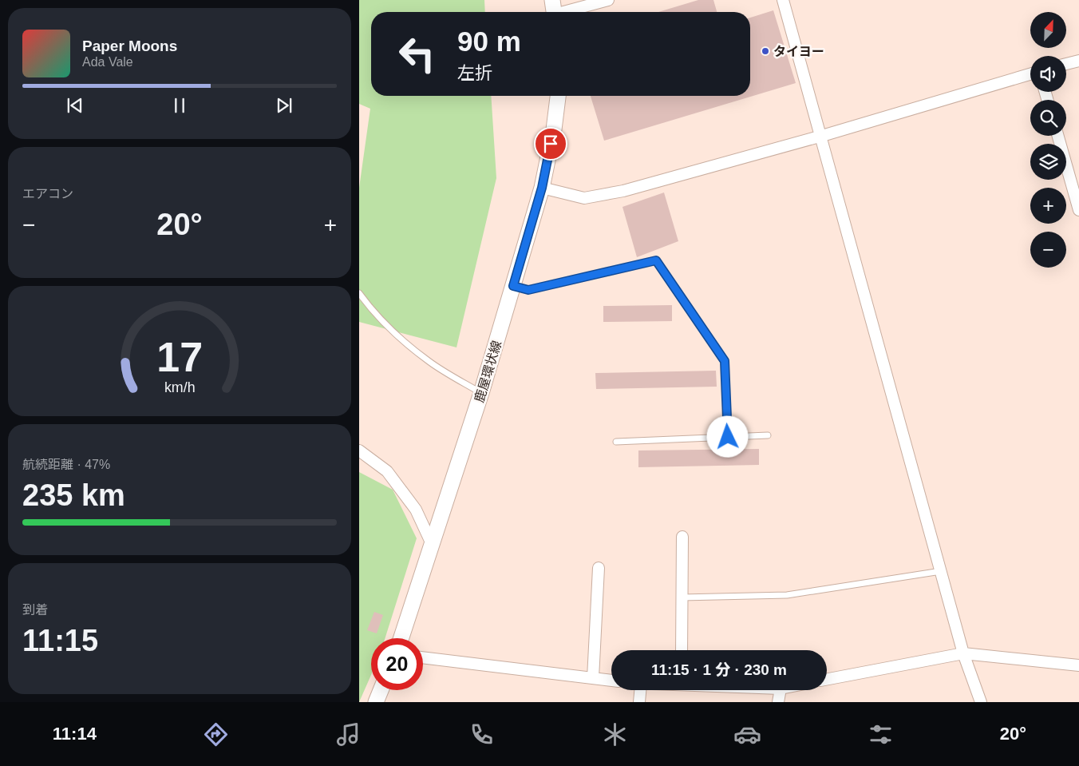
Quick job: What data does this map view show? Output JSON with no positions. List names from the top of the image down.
{
  "streets": {
    "main road": ["鹿屋環状線"]
  },
  "places": ["タイヨー"],
  "north": "top right",
  "page": {
    "map_buttons": ["+", "−"],
    "turn": ["90 m", "左折"],
    "song": ["Paper Moons", "Ada Vale"],
    "tile": [
      "エアコン",
      ["航続距離 · 47%", "235 km"],
      ["到着", "11:15"]
    ],
    "heat": ["−", "20°", "+"],
    "limit": "20",
    "trip": "11:15 · 1 分 · 230 m",
    "tabs": ["11:14", "20°"],
    "gauge": ["17", "km/h"]
  }
}
